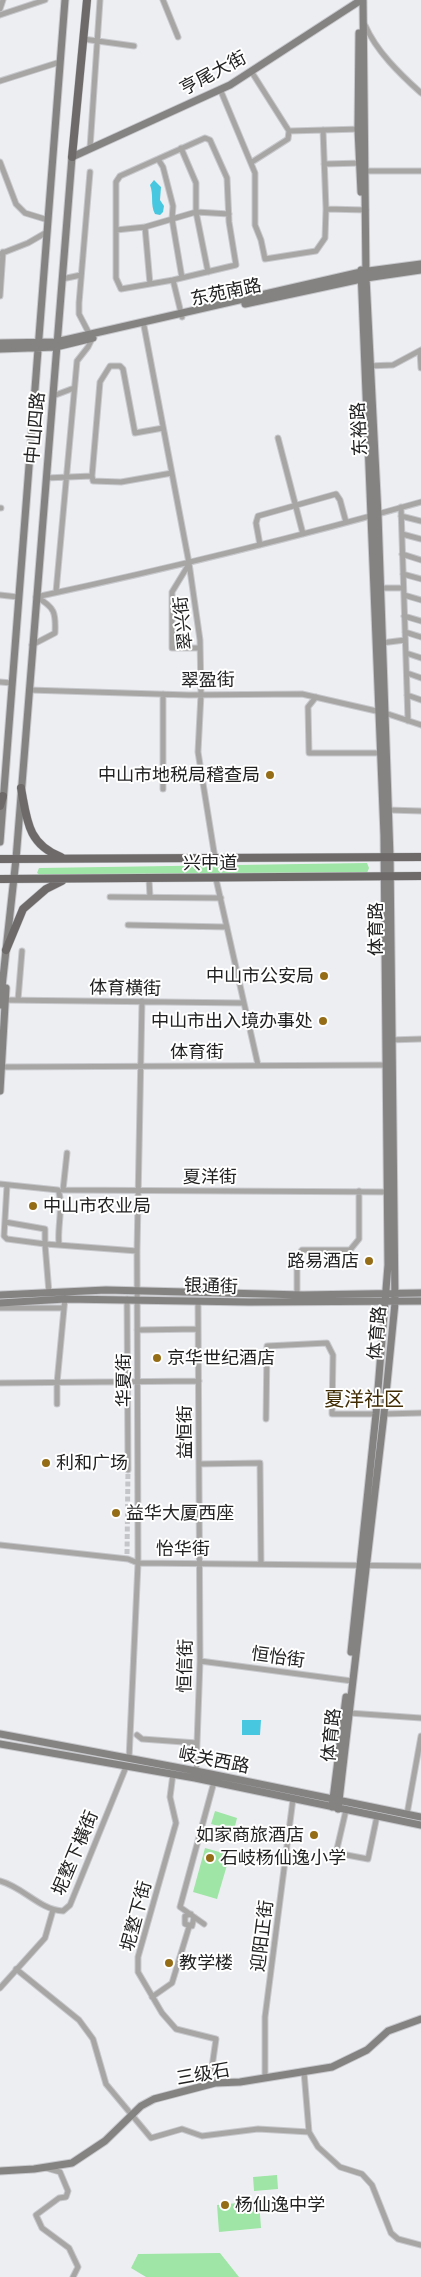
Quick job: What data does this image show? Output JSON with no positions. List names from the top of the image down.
{
  "streets": {
    "main road": [
      "亨尾大街",
      "东苑南路",
      "中山四路",
      "东裕路",
      "兴中道",
      "体育路",
      "银通街",
      "岐关西路",
      "三级石"
    ],
    "street": [
      "翠兴街",
      "翠盈街",
      "体育横街",
      "体育街",
      "夏洋街",
      "华夏街",
      "益恒街",
      "怡华街",
      "恒怡街",
      "恒信街",
      "坭墪下橫街",
      "坭墪下街",
      "迎阳正街"
    ]
  },
  "crossings": [
    ["亨尾大街", "中山四路"],
    ["亨尾大街", "东裕路"],
    ["东苑南路", "中山四路"],
    ["东苑南路", "东裕路"],
    ["东苑南路", "翠兴街"],
    ["中山四路", "翠盈街"],
    ["中山四路", "兴中道"],
    ["中山四路", "体育横街"],
    ["中山四路", "体育街"],
    ["东裕路", "翠盈街"],
    ["东裕路", "兴中道"],
    ["东裕路", "体育路"],
    ["翠兴街", "翠盈街"],
    ["翠兴街", "兴中道"],
    ["兴中道", "体育路"],
    ["体育路", "体育街"],
    ["体育路", "夏洋街"],
    ["体育路", "银通街"],
    ["体育路", "怡华街"],
    ["体育路", "恒怡街"],
    ["体育路", "岐关西路"],
    ["体育横街", "华夏街"],
    ["体育街", "华夏街"],
    ["夏洋街", "华夏街"],
    ["银通街", "华夏街"],
    ["银通街", "益恒街"],
    ["华夏街", "怡华街"],
    ["华夏街", "岐关西路"],
    ["益恒街", "怡华街"],
    ["益恒街", "恒信街"],
    ["怡华街", "恒信街"],
    ["恒怡街", "恒信街"],
    ["恒信街", "岐关西路"],
    ["岐关西路", "坭墪下橫街"],
    ["岐关西路", "坭墪下街"],
    ["岐关西路", "迎阳正街"],
    ["坭墪下街", "三级石"],
    ["迎阳正街", "三级石"]
  ],
  "districts": ["夏洋社区"],
  "places": [
    "中山市地税局稽查局",
    "中山市公安局",
    "中山市出入境办事处",
    "中山市农业局",
    "路易酒店",
    "京华世纪酒店",
    "利和广场",
    "益华大厦西座",
    "如家商旅酒店",
    "石岐杨仙逸小学",
    "教学楼",
    "杨仙逸中学"
  ]
}
